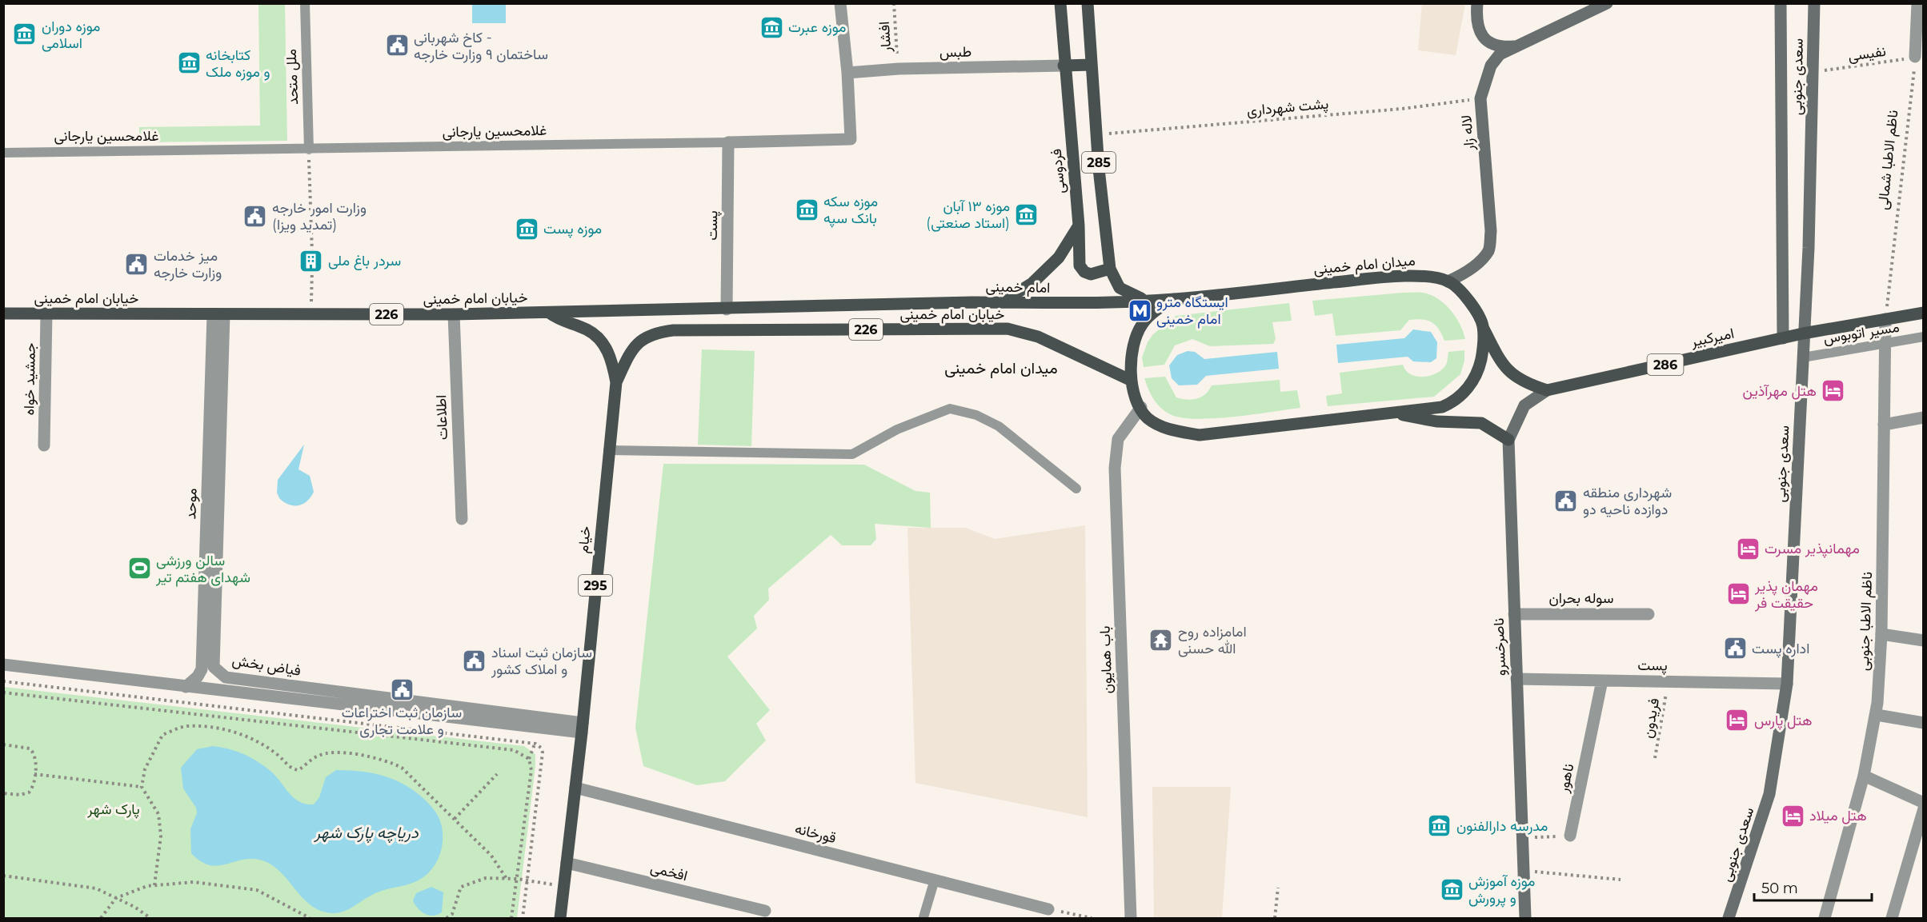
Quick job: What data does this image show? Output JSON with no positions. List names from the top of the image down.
{
  "streets": {
    "main road": [
      "سعدی جنوبی",
      "لاله زار",
      "285",
      "فردوسی",
      "میدان امام خمینی",
      "امام خمینی",
      "خیابان امام خمینی",
      "226",
      "امیرکبیر",
      "286",
      "خیام",
      "295",
      "ناصرخسرو"
    ],
    "street": [
      "طبس",
      "غلامحسین یارجانی",
      "پست",
      "جمشید خواه",
      "اطلاعات",
      "موحد",
      "سوله بحران",
      "ناظم الاطبا جنوبی",
      "باب همایون",
      "فیاض بخش",
      "ناهور",
      "قورخانه",
      "افخمی"
    ],
    "lane": ["ملل متحد", "مسیر اتوبوس"],
    "path": [
      "افشار",
      "نفیسی",
      "پشت شهرداری",
      "ناظم الاطبا شمالی",
      "فریدون"
    ]
  },
  "crossings": [
    ["افشار", "طبس"],
    ["طبس", "غلامحسین یارجانی"],
    ["طبس", "فردوسی"],
    ["نفیسی", "سعدی جنوبی"],
    ["نفیسی", "ناظم الاطبا شمالی"],
    ["ملل متحد", "غلامحسین یارجانی"],
    ["سعدی جنوبی", "پست"],
    ["سعدی جنوبی", "مسیر اتوبوس"],
    ["سعدی جنوبی", "امیرکبیر"],
    ["پشت شهرداری", "لاله زار"],
    ["پشت شهرداری", "285"],
    ["غلامحسین یارجانی", "پست"],
    ["لاله زار", "میدان امام خمینی"],
    ["ناظم الاطبا شمالی", "امیرکبیر"],
    ["ناظم الاطبا شمالی", "ناظم الاطبا جنوبی"],
    ["285", "فردوسی"],
    ["285", "امام خمینی"],
    ["پست", "خیابان امام خمینی"],
    ["پست", "ناصرخسرو"],
    ["پست", "فریدون"],
    ["پست", "ناهور"],
    ["میدان امام خمینی", "امام خمینی"],
    ["میدان امام خمینی", "خیابان امام خمینی"],
    ["میدان امام خمینی", "باب همایون"],
    ["امام خمینی", "خیابان امام خمینی"],
    ["خیابان امام خمینی", "جمشید خواه"],
    ["خیابان امام خمینی", "اطلاعات"],
    ["خیابان امام خمینی", "موحد"],
    ["خیابان امام خمینی", "خیام"],
    ["خیابان امام خمینی", "فیاض بخش"],
    ["مسیر اتوبوس", "ناظم الاطبا جنوبی"],
    ["امیرکبیر", "ناظم الاطبا جنوبی"],
    ["امیرکبیر", "ناصرخسرو"],
    ["موحد", "فیاض بخش"],
    ["خیام", "فیاض بخش"],
    ["خیام", "قورخانه"],
    ["خیام", "افخمی"],
    ["سوله بحران", "ناصرخسرو"]
  ],
  "districts": ["میدان امام خمینی"],
  "water": ["دریاچه پارک شهر"],
  "parks": ["پارک شهر"],
  "places": {
    "museum": [
      "موزه عبرت",
      "موزه دوران اسلامی",
      "کتابخانه و موزه ملک",
      "موزه سکه بانک سپه",
      "موزه ۱۳ آبان (استاد صنعتی)",
      "موزه پست",
      "مدرسه دارالفنون",
      "موزه آموزش و پرورش"
    ],
    "public building": [
      "کاخ شهربانی - ساختمان ۹ وزارت خارجه",
      "وزارت امور خارجه (تمدید ویزا)",
      "میز خدمات وزارت خارجه",
      "شهرداری منطقه دوازده ناحیه دو",
      "اداره پست",
      "سازمان ثبت اسناد و املاک کشور",
      "سازمان ثبت اختراعات و علامت تجاری"
    ],
    "building": ["سردر باغ ملی"],
    "metro station": ["ایستگاه مترو امام خمینی"],
    "hotel": [
      "هتل مهرآذین",
      "مهمانپذیر مسرت",
      "مهمان پذیر حقیقت فر",
      "هتل پارس",
      "هتل میلاد"
    ],
    "sports": ["سالن ورزشی شهدای هفتم تیر"],
    "temple": ["امامزاده روح الله حسنی"]
  },
  "scale_bar": "50 m"
}
